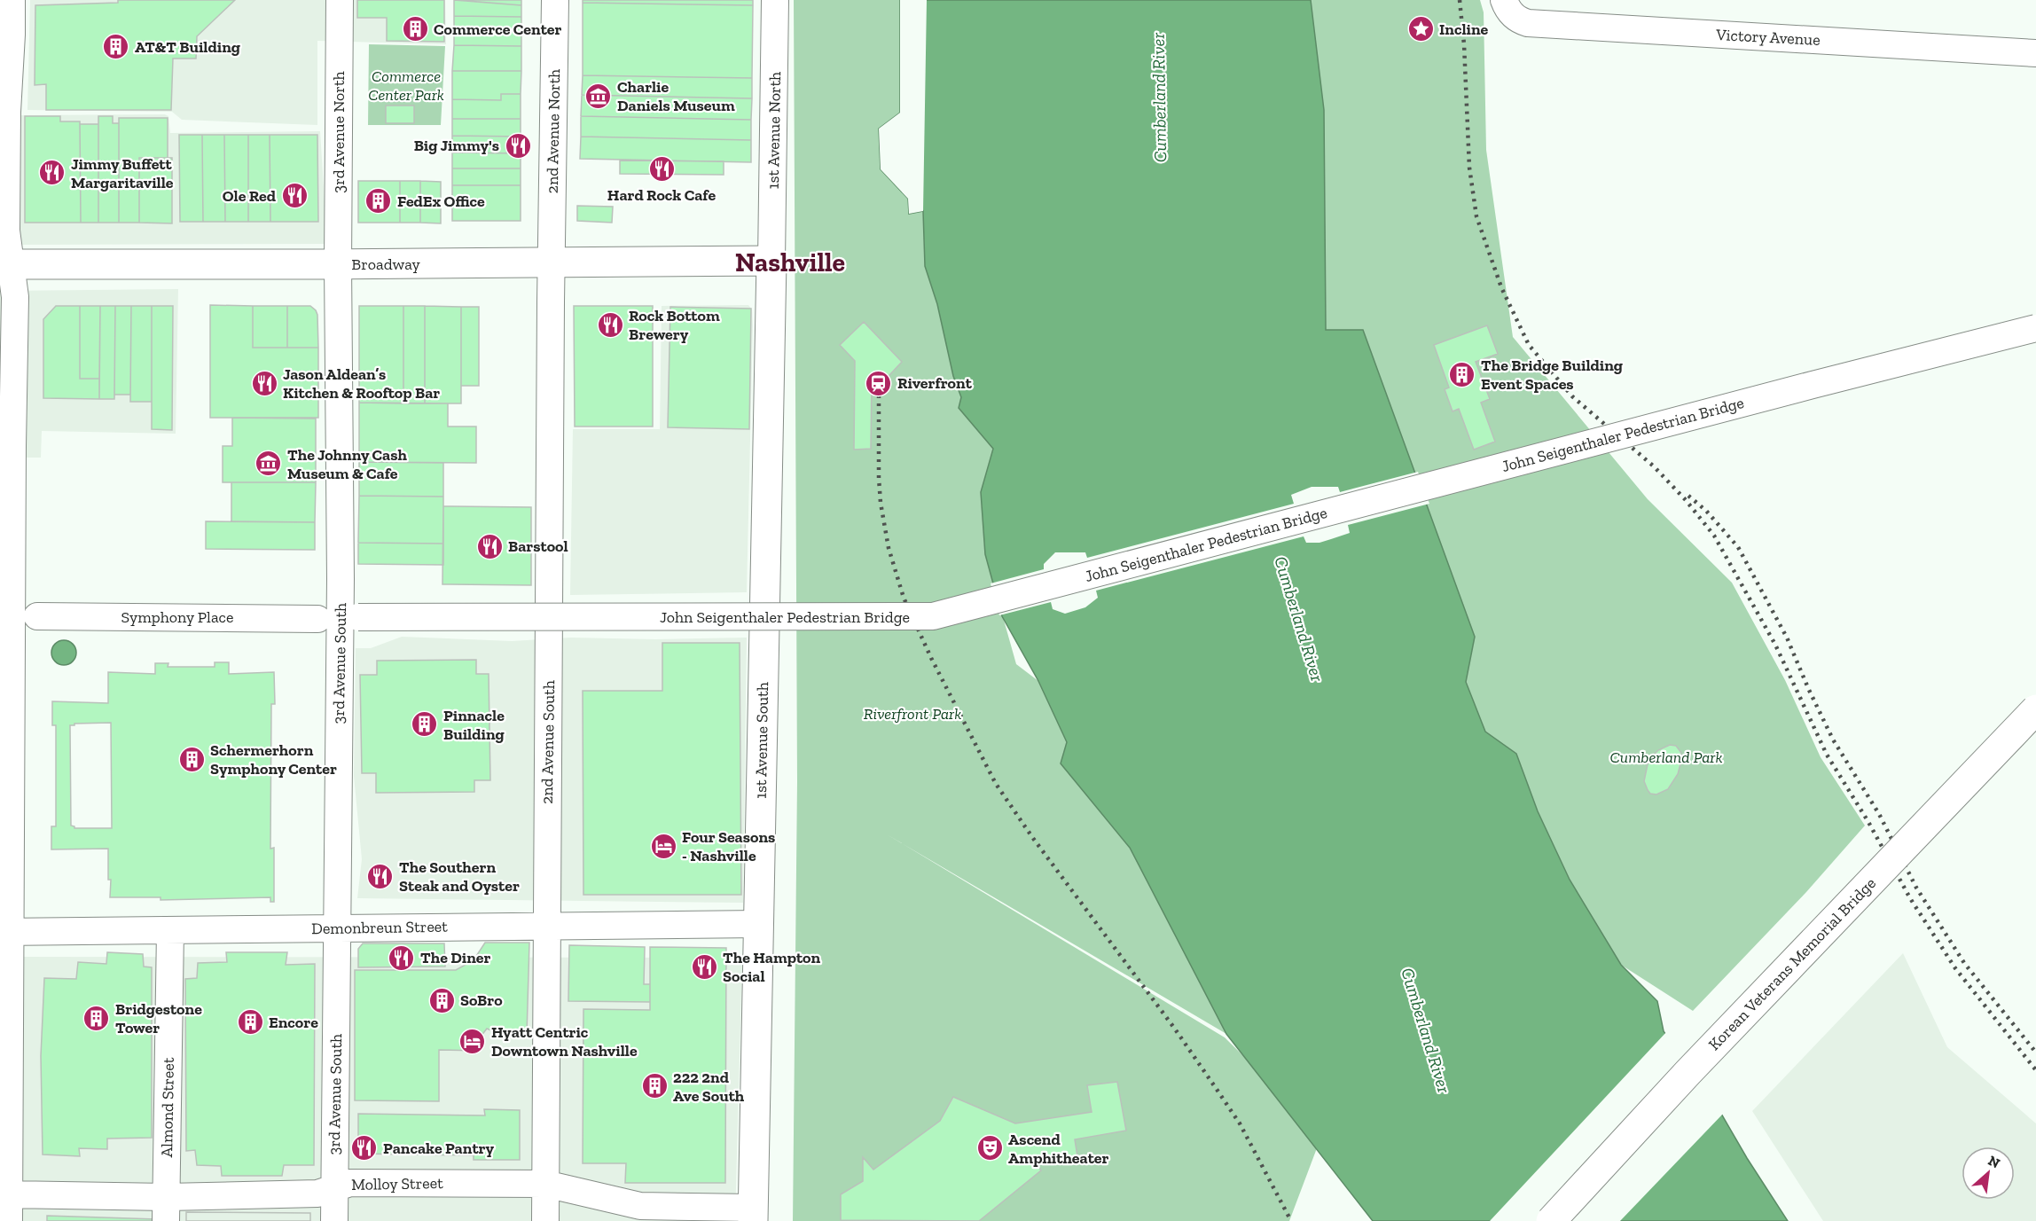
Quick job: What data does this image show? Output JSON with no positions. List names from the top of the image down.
{
  "streets": {
    "main road": ["Broadway", "1st Avenue South", "Korean Veterans Memorial Bridge"],
    "street": [
      "Victory Avenue",
      "1st Avenue North",
      "2nd Avenue North",
      "3rd Avenue North",
      "John Seigenthaler Pedestrian Bridge",
      "Symphony Place",
      "3rd Avenue South",
      "2nd Avenue South",
      "Demonbreun Street",
      "Almond Street",
      "Molloy Street"
    ]
  },
  "crossings": [
    ["1st Avenue North", "Broadway"],
    ["1st Avenue North", "1st Avenue South"],
    ["2nd Avenue North", "Broadway"],
    ["2nd Avenue North", "2nd Avenue South"],
    ["3rd Avenue North", "Broadway"],
    ["3rd Avenue North", "3rd Avenue South"],
    ["Broadway", "3rd Avenue South"],
    ["Broadway", "1st Avenue South"],
    ["Broadway", "2nd Avenue South"],
    ["3rd Avenue South", "Demonbreun Street"],
    ["3rd Avenue South", "Molloy Street"],
    ["1st Avenue South", "Demonbreun Street"],
    ["1st Avenue South", "Molloy Street"],
    ["2nd Avenue South", "Demonbreun Street"],
    ["2nd Avenue South", "Molloy Street"],
    ["Demonbreun Street", "Almond Street"],
    ["Almond Street", "Molloy Street"]
  ],
  "districts": ["Nashville"],
  "water": ["Cumberland River"],
  "parks": ["Commerce Center Park", "Riverfront Park", "Cumberland Park"],
  "places": {
    "building": [
      "Commerce Center",
      "AT&T Building",
      "FedEx Office",
      "The Bridge Building Event Spaces",
      "Pinnacle Building",
      "Schermerhorn Symphony Center",
      "SoBro",
      "Bridgestone Tower",
      "Encore",
      "222 2nd Ave South"
    ],
    "place": ["Incline"],
    "museum": ["Charlie Daniels Museum", "The Johnny Cash Museum & Cafe"],
    "restaurant": [
      "Big Jimmy's",
      "Hard Rock Cafe",
      "Jimmy Buffett Margaritaville",
      "Ole Red",
      "Rock Bottom Brewery",
      "Jason Aldean’s Kitchen & Rooftop Bar",
      "Barstool",
      "The Southern Steak and Oyster",
      "The Diner",
      "The Hampton Social",
      "Pancake Pantry"
    ],
    "station": ["Riverfront"],
    "hotel": ["Four Seasons - Nashville", "Hyatt Centric Downtown Nashville"],
    "theatre": ["Ascend Amphitheater"]
  },
  "north": "top right"
}
